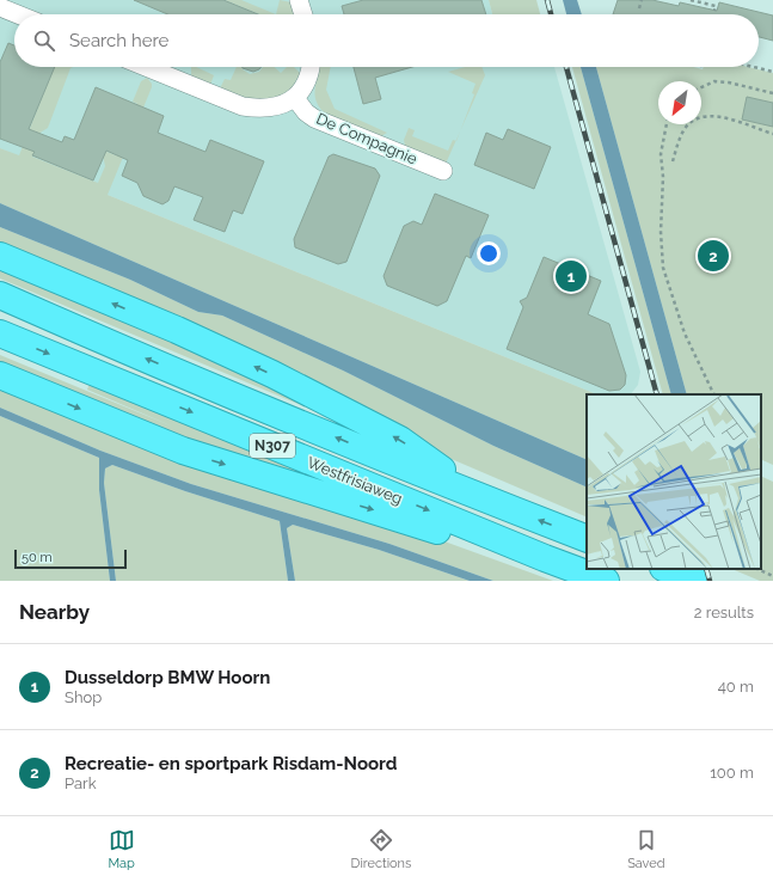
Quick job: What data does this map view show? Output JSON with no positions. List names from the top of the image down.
{
  "streets": {
    "highway": ["N307", "Westfrisiaweg"],
    "street": ["De Compagnie"]
  },
  "crossings": [
    ["N307", "Westfrisiaweg"]
  ],
  "scale_bar": "50 m",
  "north": "bottom left",
  "page": {
    "search": "Search here",
    "pins": ["2", "1"],
    "scale": "50 m",
    "heading": ["Nearby", "2 results"],
    "list": [
      {
        "mark": "1",
        "name": "Dusseldorp BMW Hoorn",
        "note": "Shop",
        "value": "40 m"
      },
      {
        "mark": "2",
        "name": "Recreatie- en sportpark Risdam-Noord",
        "note": "Park",
        "value": "100 m"
      }
    ],
    "nav": ["Map", "Directions", "Saved"]
  }
}
